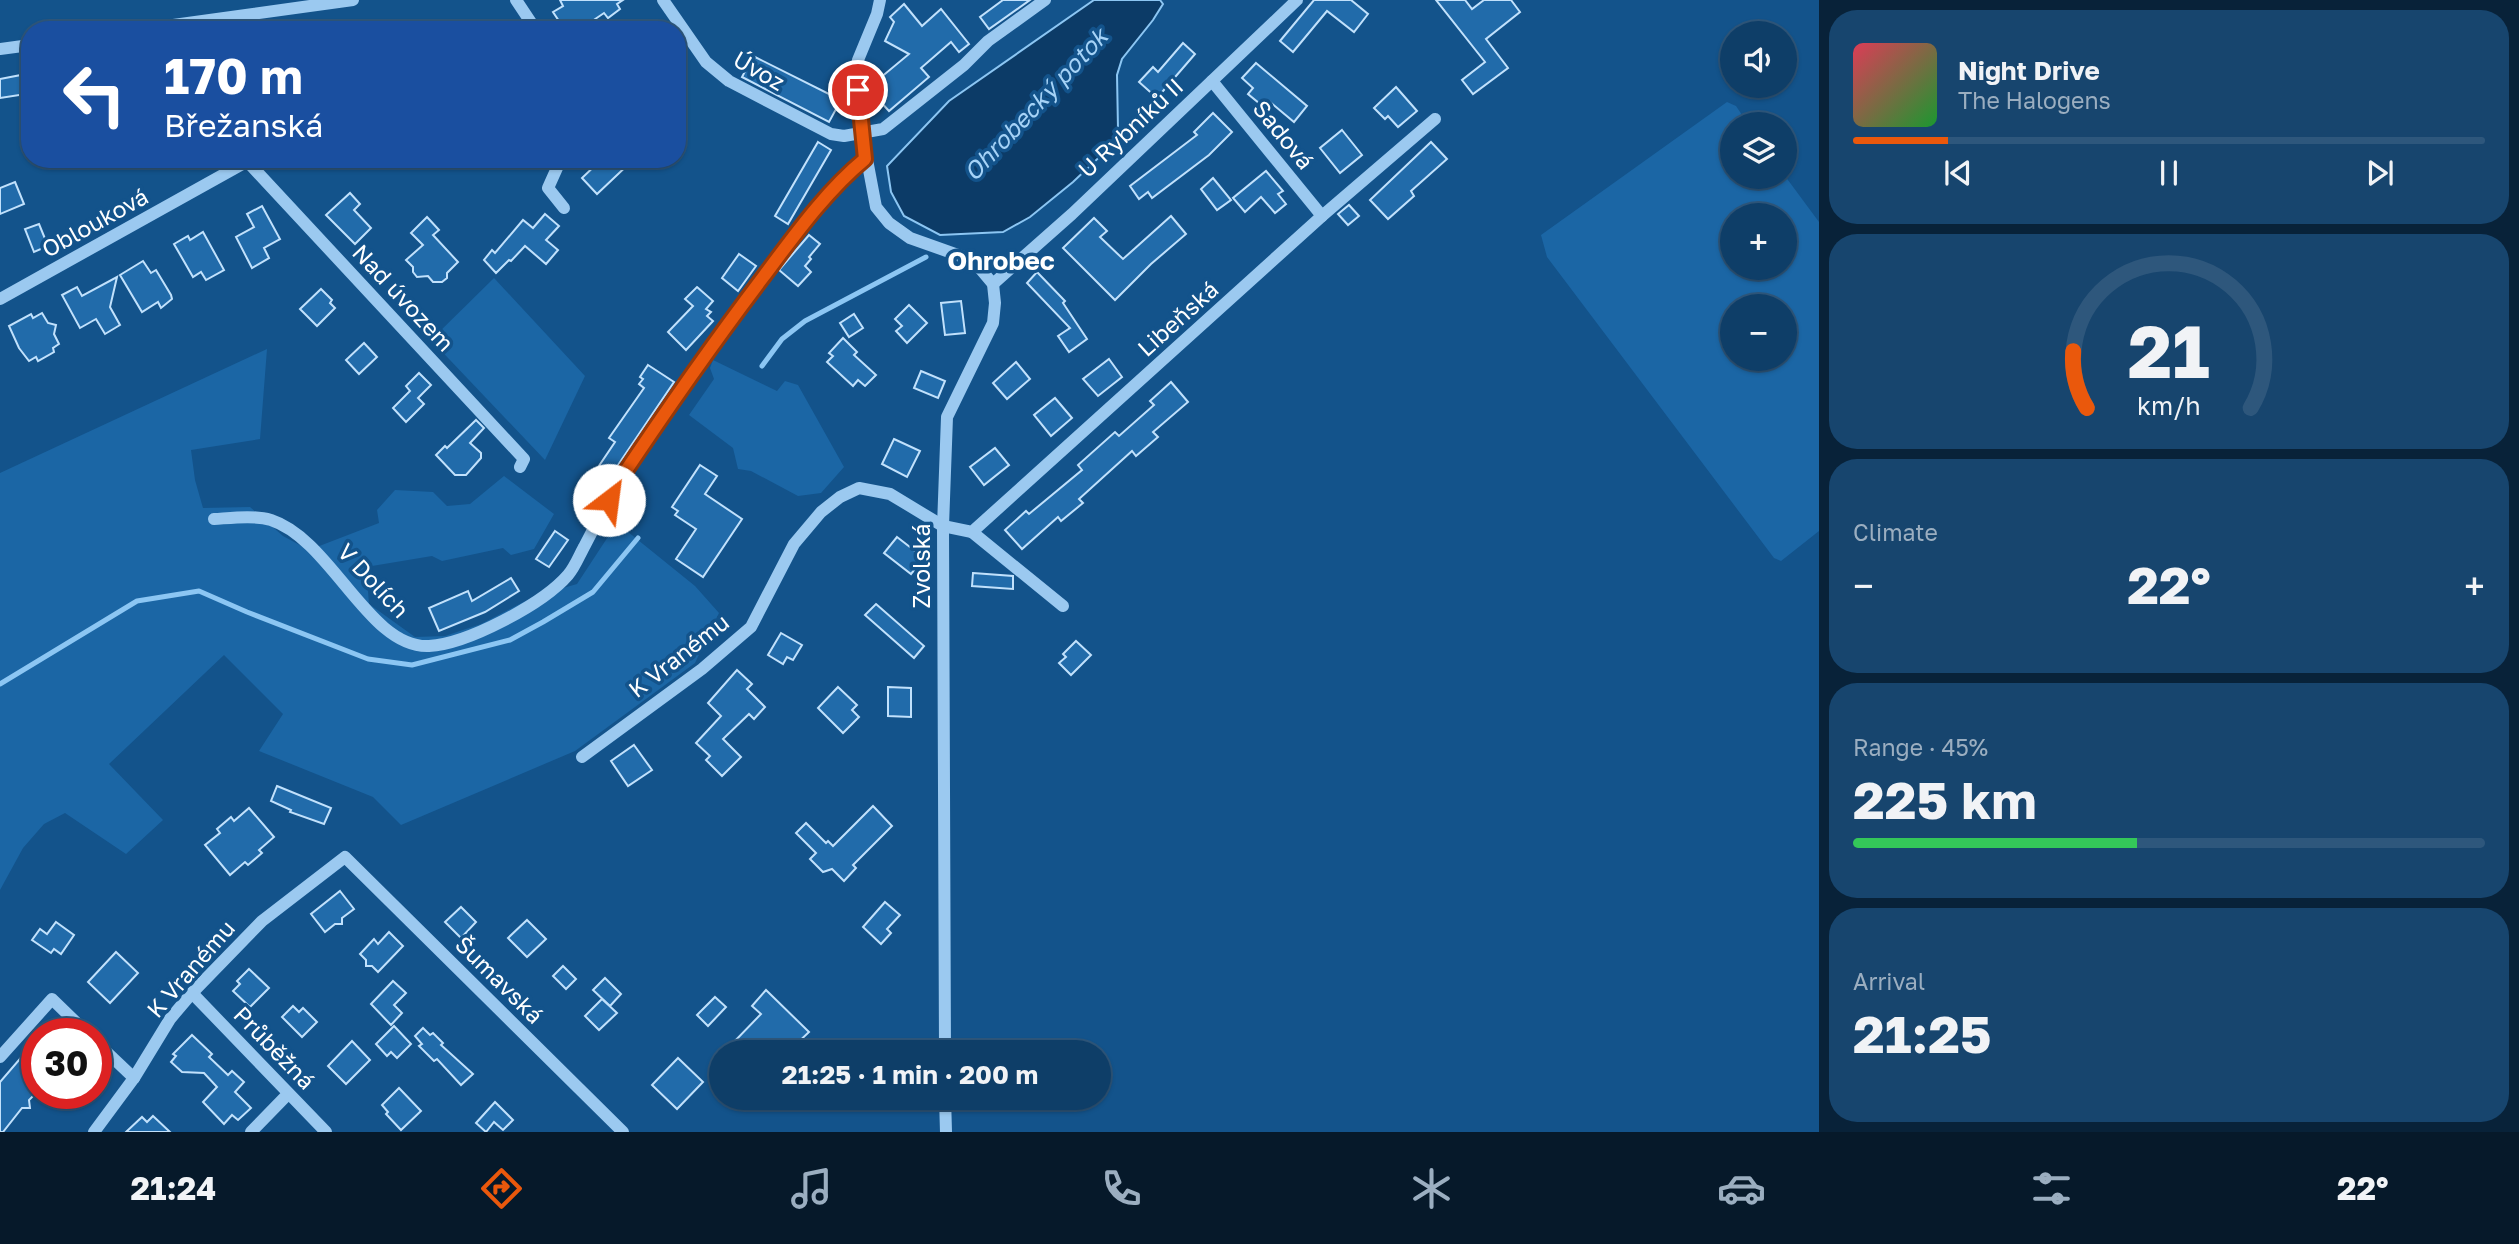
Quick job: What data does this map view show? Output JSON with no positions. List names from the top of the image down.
{
  "streets": {
    "street": [
      "Úvoz",
      "U Rybníků II",
      "Sadová",
      "Oblouková",
      "Nad úvozem",
      "Libeňská",
      "Zvolská",
      "V Dolích",
      "K Vranému",
      "Šumavská",
      "Průběžná"
    ]
  },
  "crossings": [
    ["U Rybníků II", "Sadová"],
    ["U Rybníků II", "Zvolská"],
    ["Sadová", "Libeňská"],
    ["Zvolská", "K Vranému"],
    ["K Vranému", "Šumavská"],
    ["K Vranému", "Průběžná"]
  ],
  "districts": ["Ohrobec"],
  "water": ["Ohrobecký potok"],
  "page": {
    "map_buttons": ["+", "−"],
    "turn": ["170 m", "Břežanská"],
    "song": ["Night Drive", "The Halogens"],
    "tile": [
      "Climate",
      ["Range · 45%", "225 km"],
      ["Arrival", "21:25"]
    ],
    "heat": ["−", "22°", "+"],
    "limit": "30",
    "trip": "21:25 · 1 min · 200 m",
    "tabs": ["21:24", "22°"],
    "gauge": ["21", "km/h"]
  }
}
